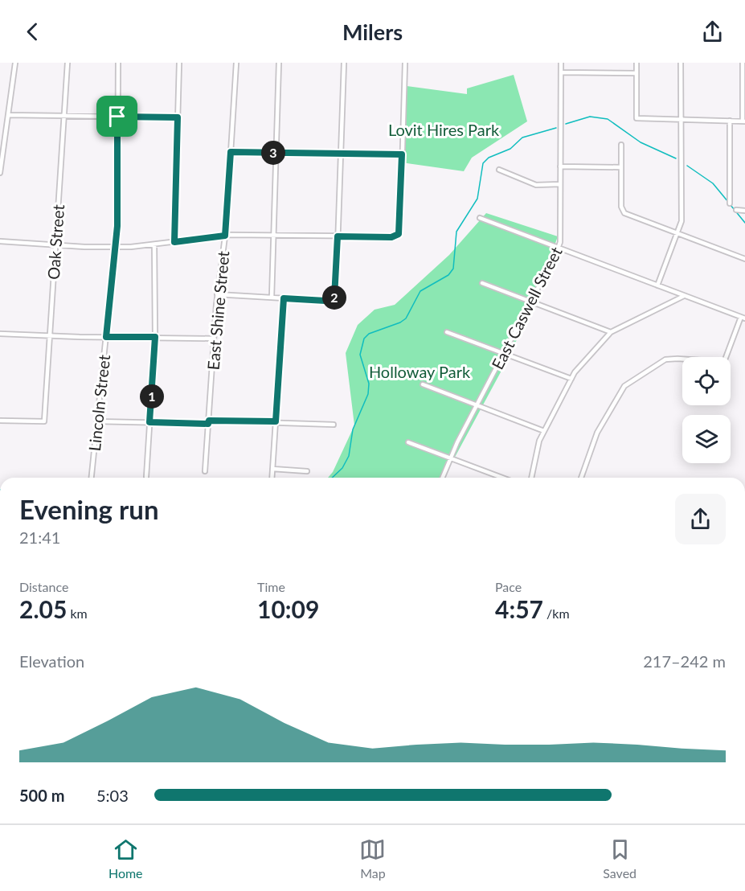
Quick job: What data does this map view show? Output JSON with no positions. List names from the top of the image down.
{
  "streets": {
    "street": [
      "Oak Street",
      "East Caswell Street",
      "East Shine Street",
      "Lincoln Street"
    ]
  },
  "parks": ["Lovit Hires Park", "Holloway Park"],
  "page": {
    "header": "Milers",
    "pins": ["3", "2", "1"],
    "heading": ["Evening run", "21:41"],
    "stats": [
      ["Distance", "2.05 km"],
      ["Time", "10:09"],
      ["Pace", "4:57 /km"]
    ],
    "chart": ["Elevation", "217–242 m"],
    "list": [
      {
        "name": "500 m",
        "note": "5:03"
      }
    ],
    "tabs": ["Home", "Map", "Saved"]
  }
}
